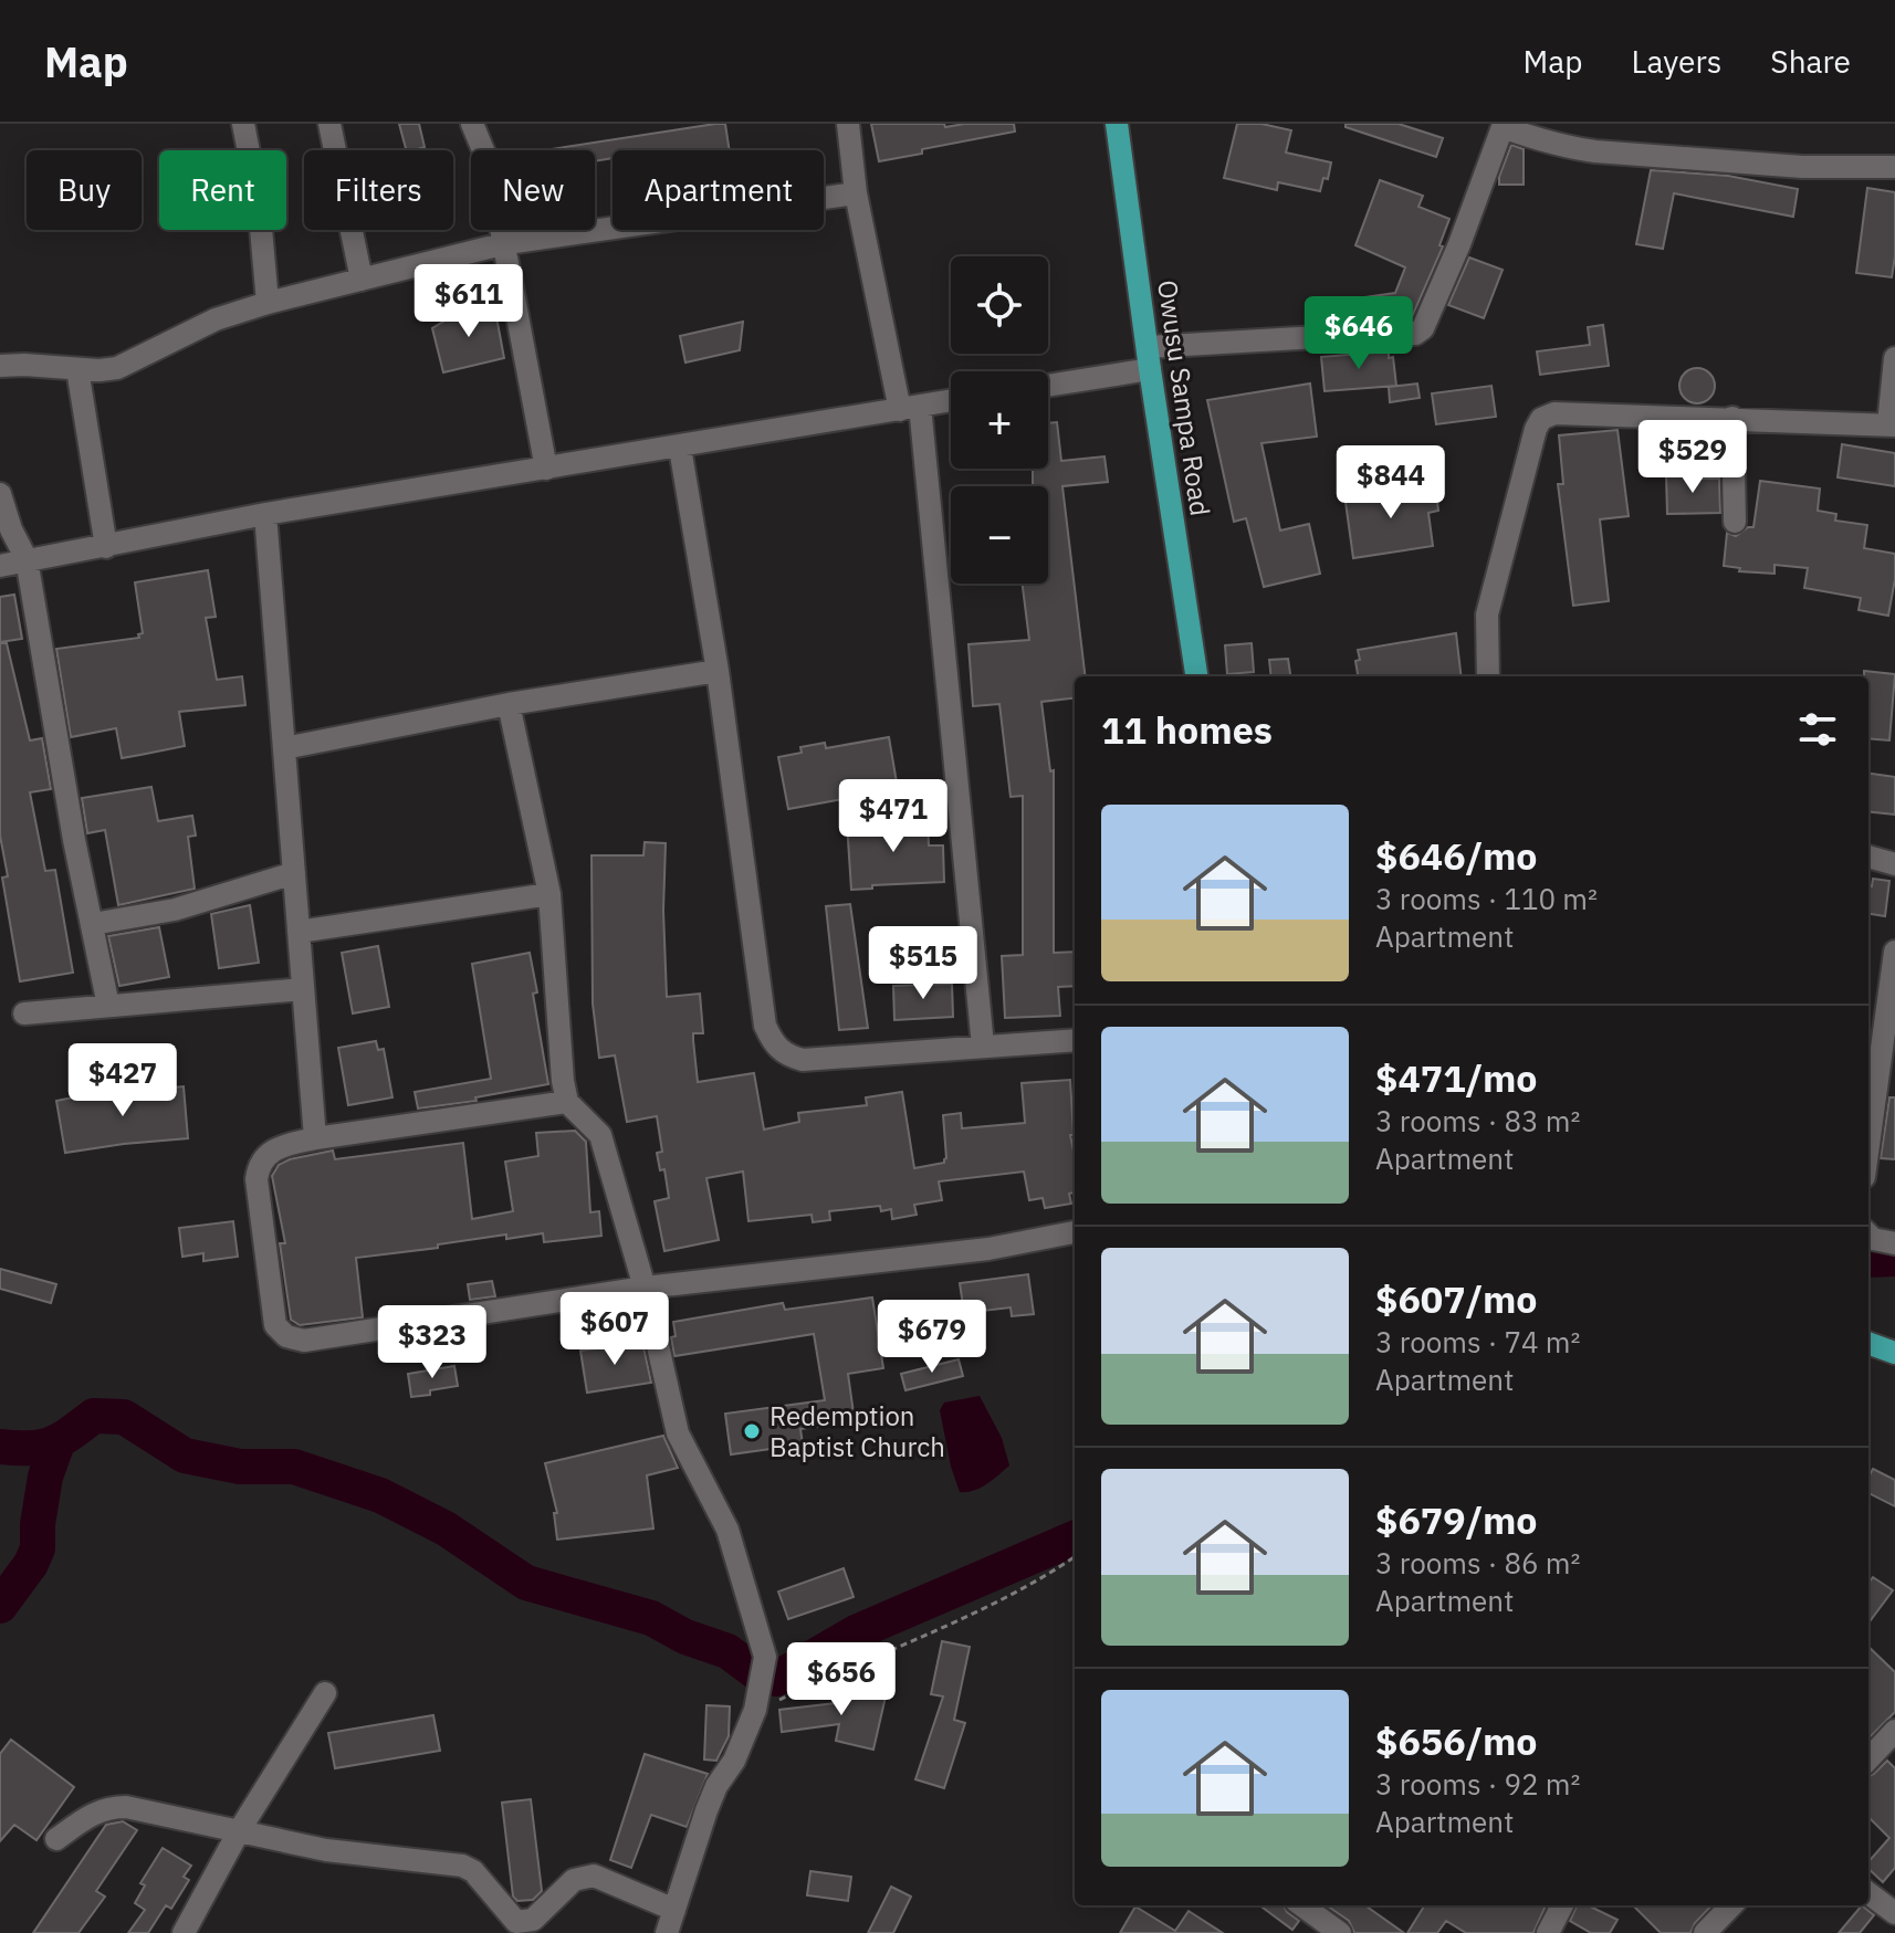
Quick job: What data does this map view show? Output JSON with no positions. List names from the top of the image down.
{
  "streets": {
    "main road": ["Owusu Sampa Road"]
  },
  "places": ["Redemption Baptist Church"],
  "page": {
    "header": "Map",
    "nav": ["Map", "Layers", "Share"],
    "chip": [
      "Buy",
      "Rent",
      "Filters",
      "New",
      "Apartment"
    ],
    "map_buttons": ["+", "−"],
    "price": [
      "$611",
      "$646",
      "$529",
      "$844",
      "$471",
      "$515",
      "$427",
      "$607",
      "$679",
      "$323",
      "$656"
    ],
    "heading": "11 homes",
    "list": [
      {
        "name": "$646/mo",
        "note": "3 rooms · 110 m² · Apartment"
      },
      {
        "name": "$471/mo",
        "note": "3 rooms · 83 m² · Apartment"
      },
      {
        "name": "$607/mo",
        "note": "3 rooms · 74 m² · Apartment"
      },
      {
        "name": "$679/mo",
        "note": "3 rooms · 86 m² · Apartment"
      },
      {
        "name": "$656/mo",
        "note": "3 rooms · 92 m² · Apartment"
      }
    ]
  }
}
